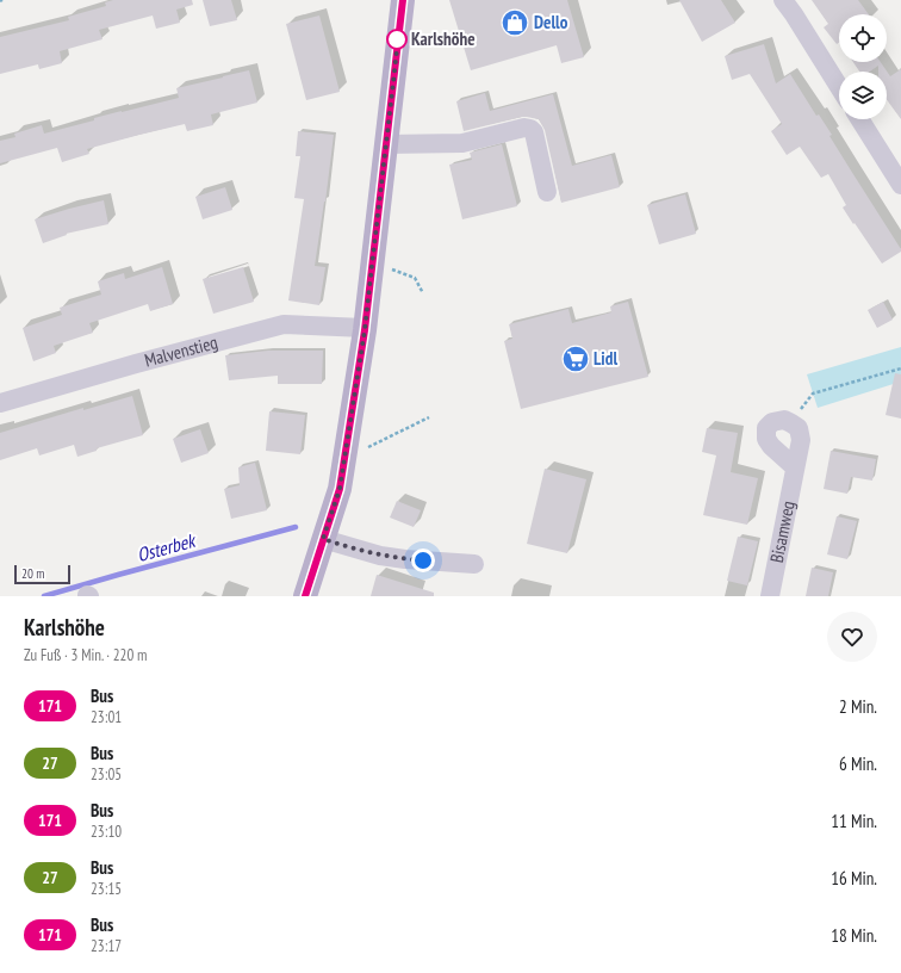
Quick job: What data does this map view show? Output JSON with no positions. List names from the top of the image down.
{
  "streets": {
    "street": ["Malvenstieg", "Bisamweg"]
  },
  "water": ["Osterbek"],
  "places": {
    "shop": ["Dello"],
    "other": ["Karlshöhe"],
    "supermarket": ["Lidl"]
  },
  "lines": ["bus line 171"],
  "scale_bar": "20 m",
  "page": {
    "scale": "20 m",
    "heading": ["Karlshöhe", "Zu Fuß · 3 Min. · 220 m"],
    "list": [
      {
        "mark": "171",
        "name": "Bus",
        "note": "23:01",
        "value": "2 Min."
      },
      {
        "mark": "27",
        "name": "Bus",
        "note": "23:05",
        "value": "6 Min."
      },
      {
        "mark": "171",
        "name": "Bus",
        "note": "23:10",
        "value": "11 Min."
      },
      {
        "mark": "27",
        "name": "Bus",
        "note": "23:15",
        "value": "16 Min."
      },
      {
        "mark": "171",
        "name": "Bus",
        "note": "23:17",
        "value": "18 Min."
      }
    ]
  }
}
